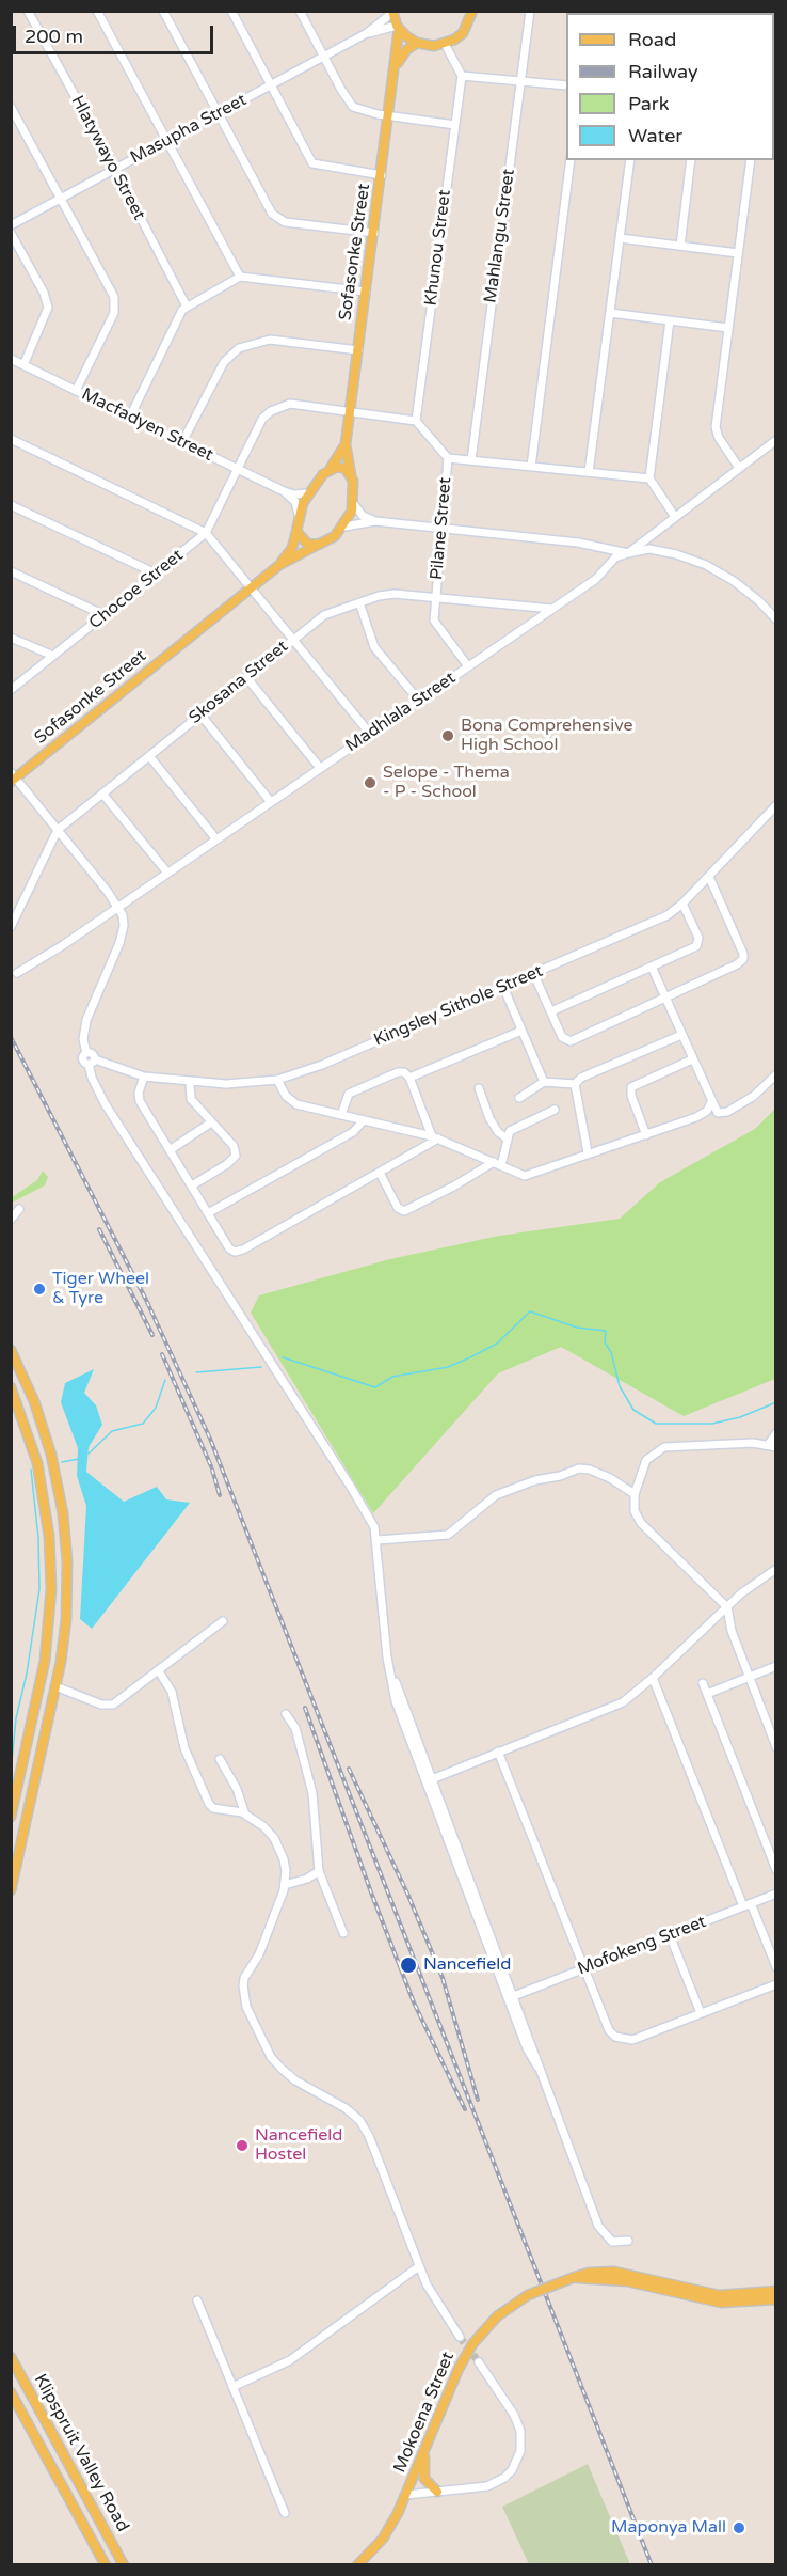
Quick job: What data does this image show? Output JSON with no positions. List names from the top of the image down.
{
  "streets": {
    "main road": ["Sofasonke Street", "Mokoena Street", "Klipspruit Valley Road"],
    "street": [
      "Masupha Street",
      "Hlatywayo Street",
      "Mahlangu Street",
      "Khunou Street",
      "Macfadyen Street",
      "Pilane Street",
      "Chocoe Street",
      "Skosana Street",
      "Madhlala Street",
      "Kingsley Sithole Street",
      "Mofokeng Street"
    ]
  },
  "crossings": [
    ["Masupha Street", "Hlatywayo Street"],
    ["Masupha Street", "Sofasonke Street"],
    ["Khunou Street", "Pilane Street"],
    ["Sofasonke Street", "Macfadyen Street"],
    ["Sofasonke Street", "Chocoe Street"],
    ["Macfadyen Street", "Chocoe Street"],
    ["Pilane Street", "Skosana Street"],
    ["Pilane Street", "Madhlala Street"],
    ["Skosana Street", "Madhlala Street"]
  ],
  "places": [
    "Bona Comprehensive High School",
    "Selope - Thema - P - School",
    "Tiger Wheel & Tyre",
    "Nancefield",
    "Nancefield Hostel",
    "Maponya Mall"
  ],
  "legend": [
    "Road",
    "Railway",
    "Park",
    "Water"
  ],
  "scale_bar": "200 m"
}
